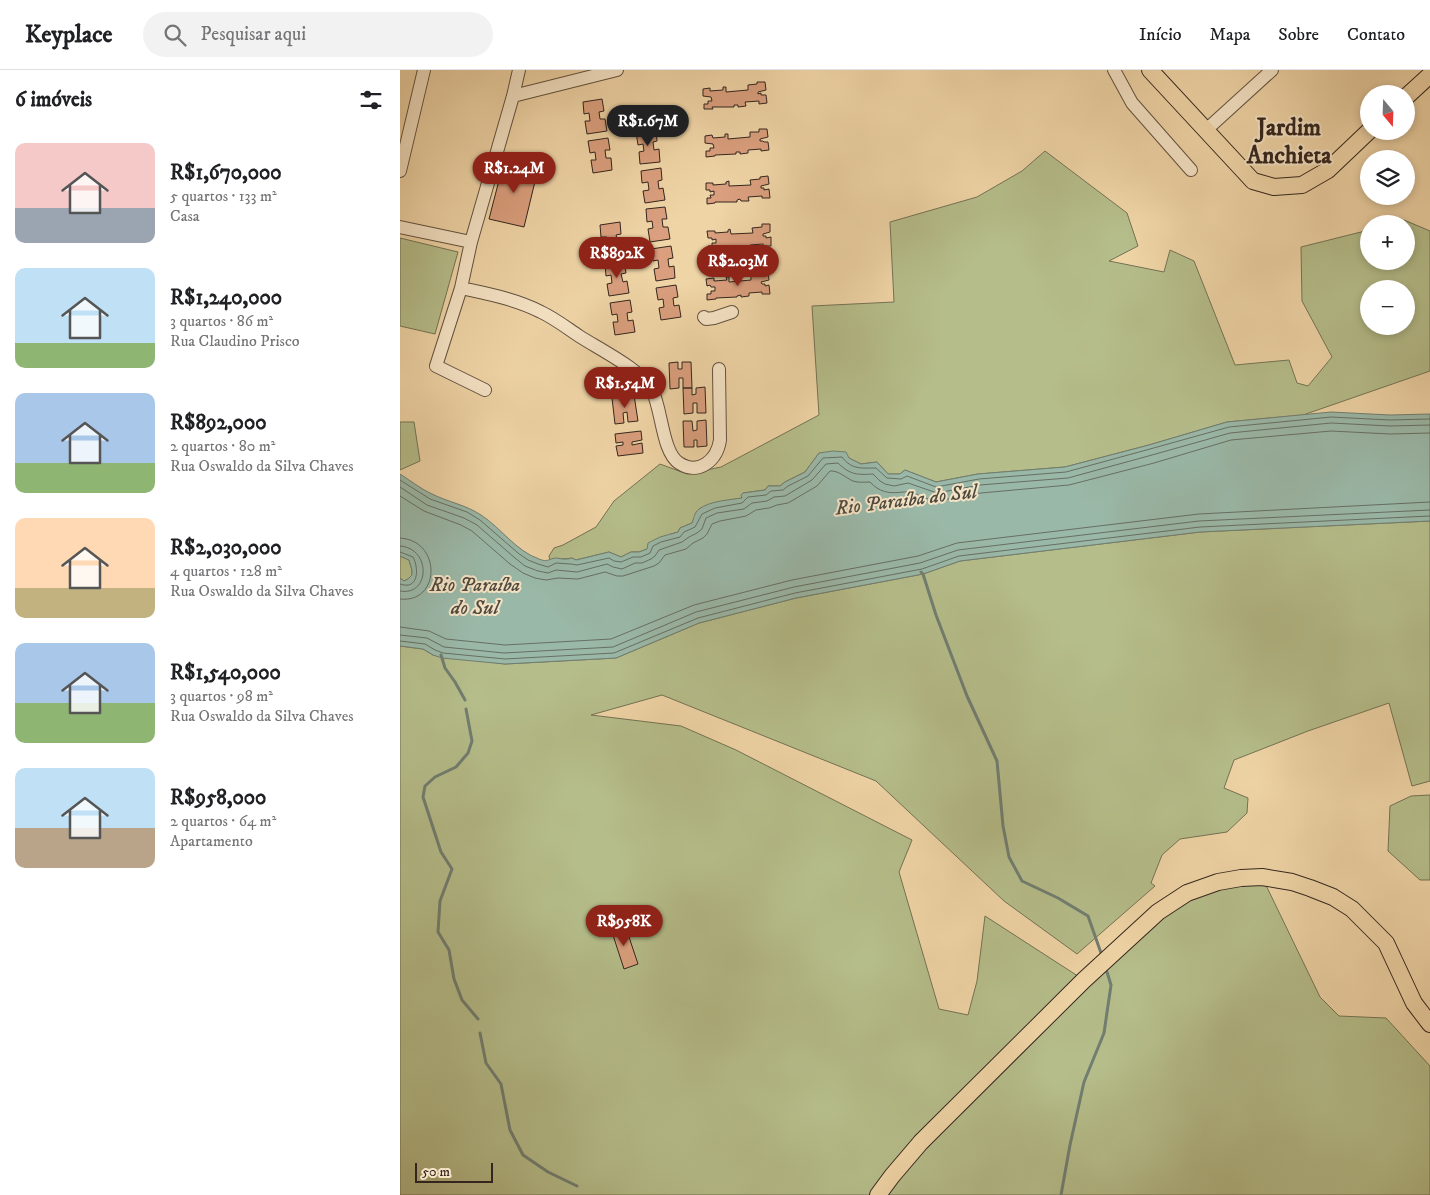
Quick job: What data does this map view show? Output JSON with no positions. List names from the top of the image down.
{
  "districts": ["Jardim Anchieta"],
  "water": ["Rio Paraíba do Sul"],
  "scale_bar": "50 m",
  "north": "bottom",
  "page": {
    "header": "Keyplace",
    "search": "Pesquisar aqui",
    "nav": [
      "Início",
      "Mapa",
      "Sobre",
      "Contato"
    ],
    "heading": "6 imóveis",
    "map_buttons": ["+", "−"],
    "price": [
      "R$1.67M",
      "R$1.24M",
      "R$892K",
      "R$2.03M",
      "R$1.54M",
      "R$958K"
    ],
    "list": [
      {
        "name": "R$1,670,000",
        "note": "5 quartos · 133 m² · Casa"
      },
      {
        "name": "R$1,240,000",
        "note": "3 quartos · 86 m² · Rua Claudino Prisco"
      },
      {
        "name": "R$892,000",
        "note": "2 quartos · 80 m² · Rua Oswaldo da Silva Chaves"
      },
      {
        "name": "R$2,030,000",
        "note": "4 quartos · 128 m² · Rua Oswaldo da Silva Chaves"
      },
      {
        "name": "R$1,540,000",
        "note": "3 quartos · 98 m² · Rua Oswaldo da Silva Chaves"
      },
      {
        "name": "R$958,000",
        "note": "2 quartos · 64 m² · Apartamento"
      }
    ],
    "scale": "50 m"
  }
}
